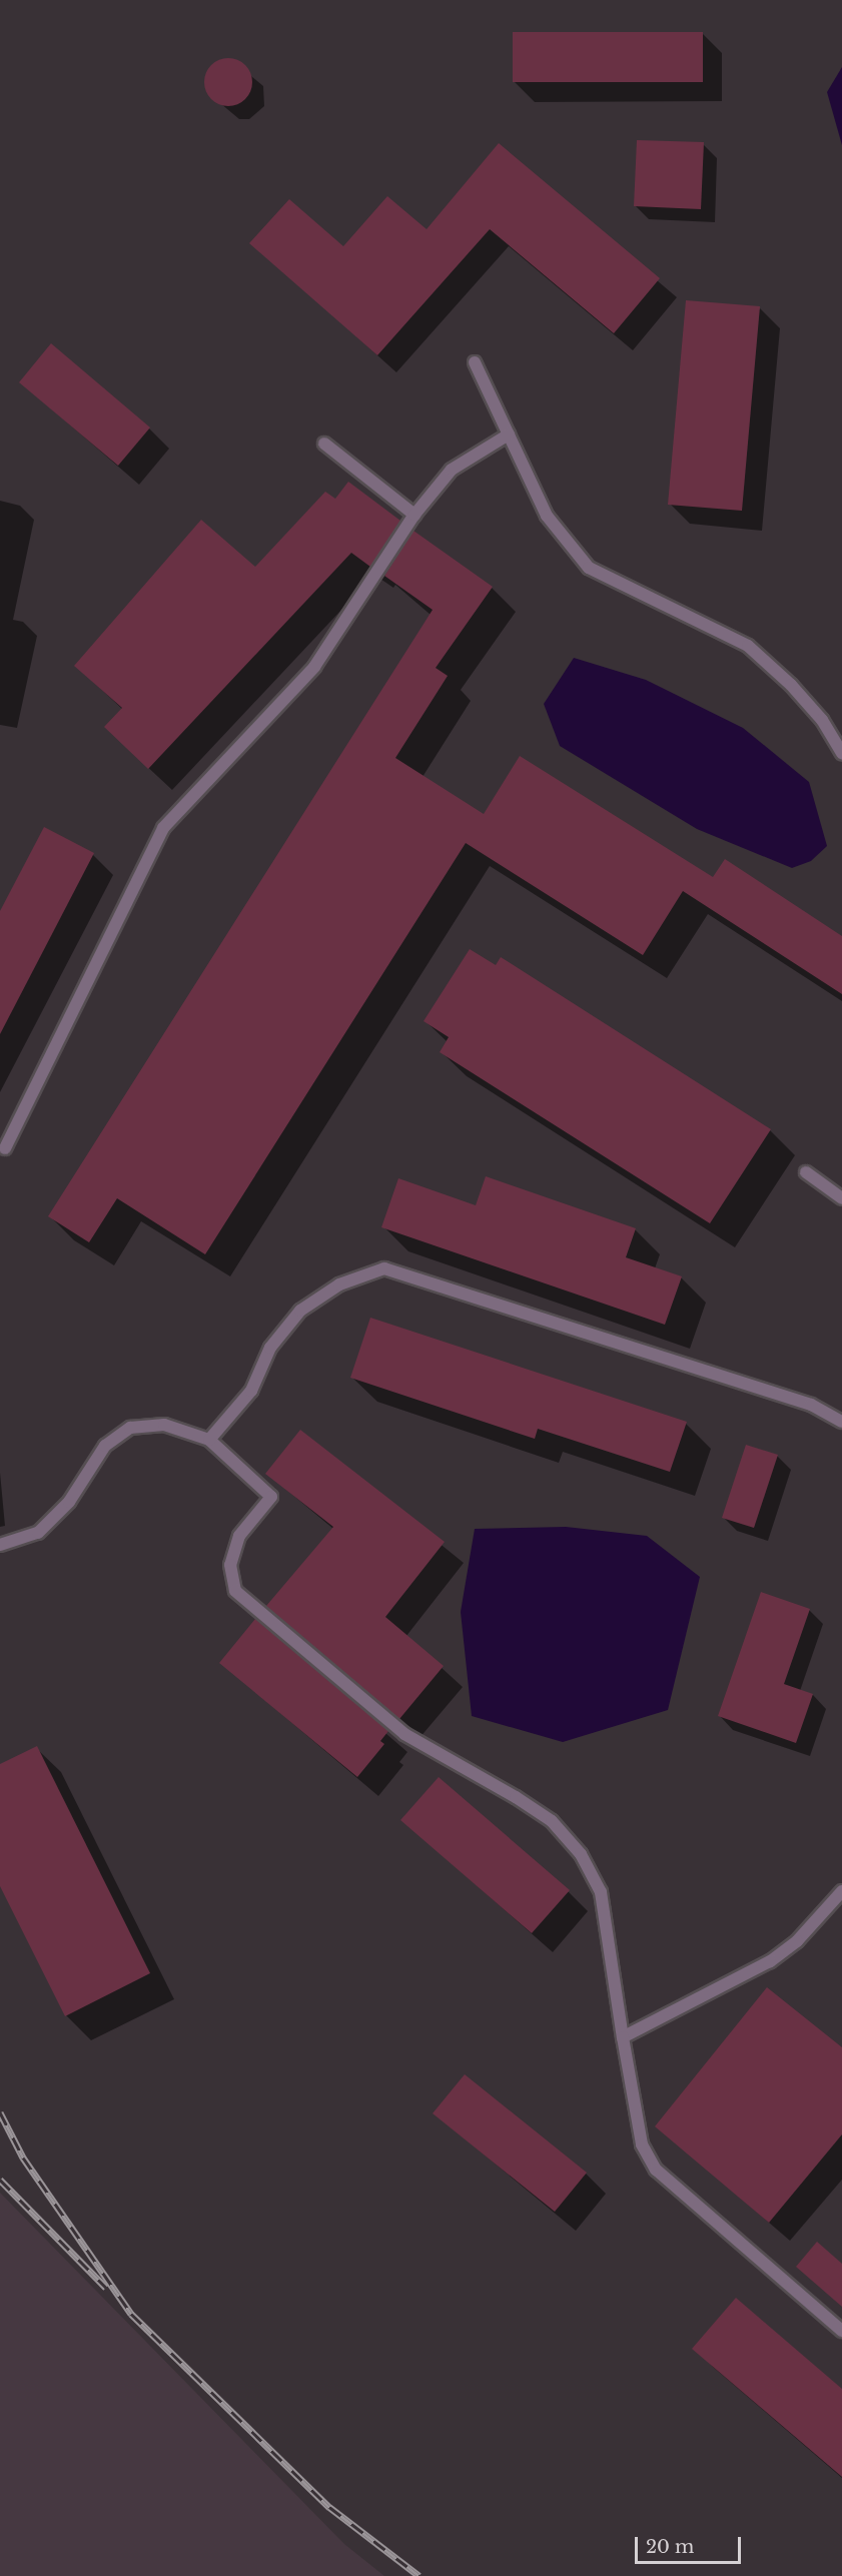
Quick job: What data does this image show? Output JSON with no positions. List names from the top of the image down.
{
  "scale_bar": "20 m"
}
